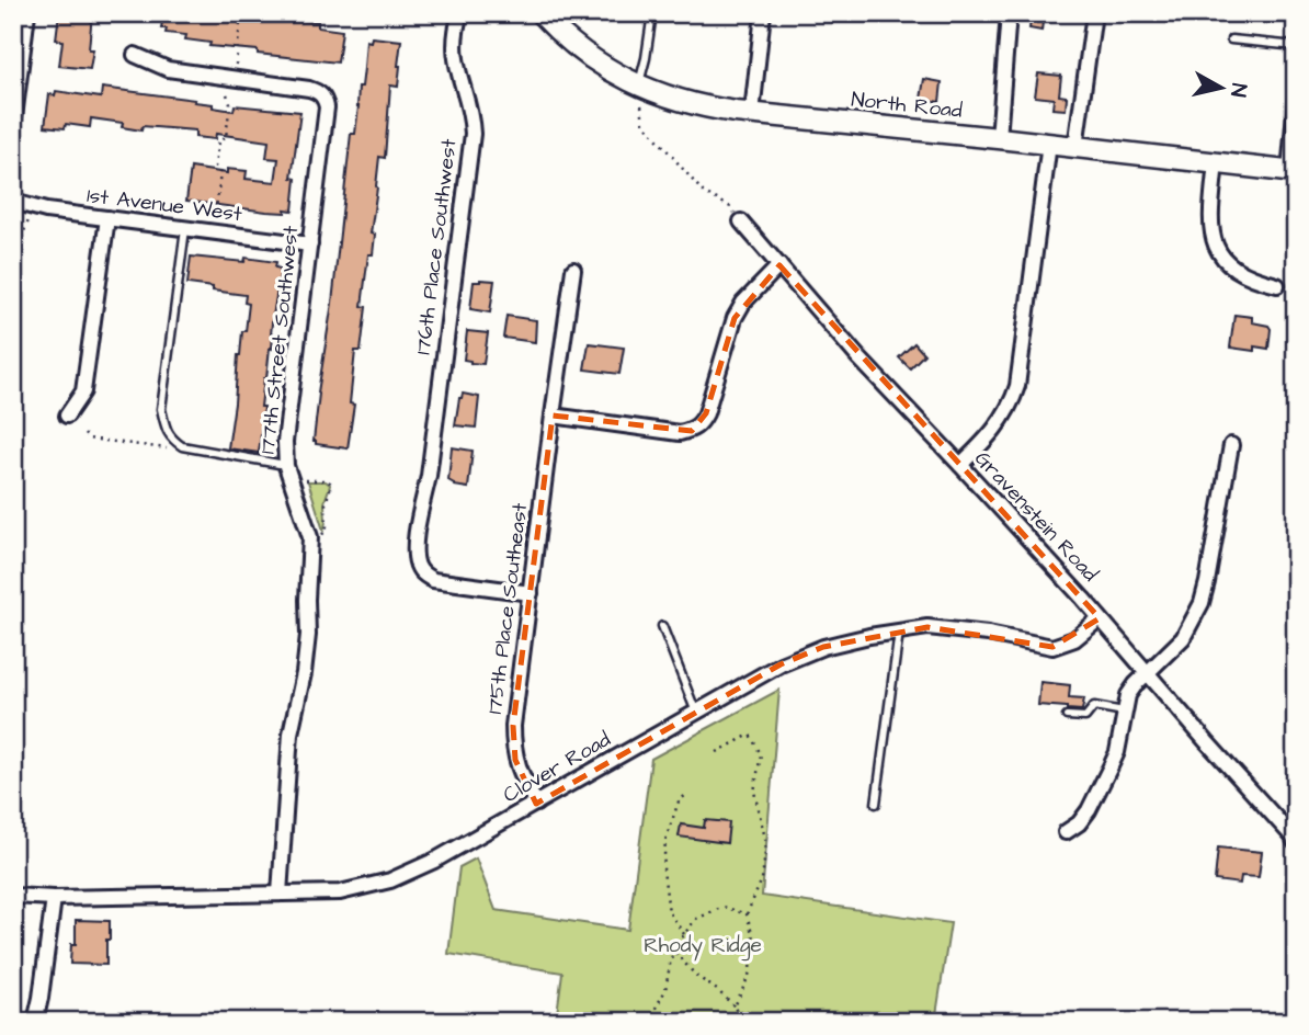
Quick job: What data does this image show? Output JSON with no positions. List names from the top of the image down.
{
  "streets": {
    "street": [
      "North Road",
      "1st Avenue West",
      "176th Place Southwest",
      "177th Street Southwest",
      "Gravenstein Road",
      "175th Place Southeast",
      "Clover Road"
    ]
  },
  "crossings": [
    ["1st Avenue West", "177th Street Southwest"],
    ["176th Place Southwest", "175th Place Southeast"],
    ["177th Street Southwest", "Clover Road"],
    ["Gravenstein Road", "Clover Road"],
    ["175th Place Southeast", "Clover Road"]
  ],
  "parks": ["Rhody Ridge"],
  "north": "right"
}
